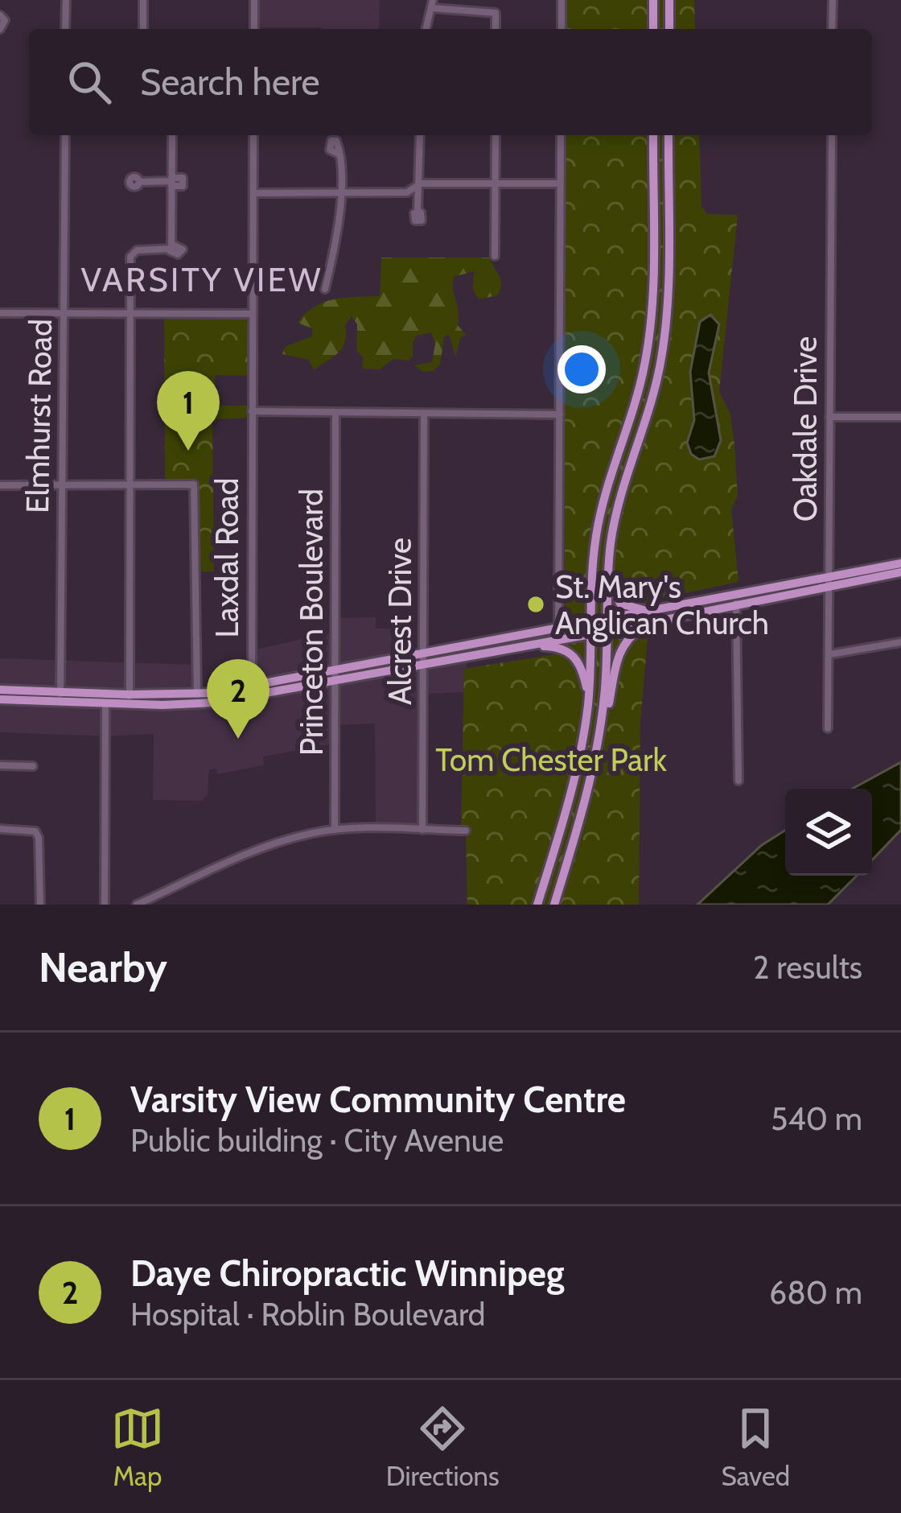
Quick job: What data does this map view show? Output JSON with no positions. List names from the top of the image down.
{
  "streets": {
    "street": [
      "Elmhurst Road",
      "Oakdale Drive",
      "Laxdal Road",
      "Alcrest Drive",
      "Princeton Boulevard"
    ]
  },
  "districts": ["VARSITY VIEW"],
  "parks": ["Tom Chester Park"],
  "places": ["St. Mary's Anglican Church"],
  "page": {
    "search": "Search here",
    "pins": ["1", "2"],
    "heading": ["Nearby", "2 results"],
    "list": [
      {
        "mark": "1",
        "name": "Varsity View Community Centre",
        "note": "Public building · City Avenue",
        "value": "540 m"
      },
      {
        "mark": "2",
        "name": "Daye Chiropractic Winnipeg",
        "note": "Hospital · Roblin Boulevard",
        "value": "680 m"
      }
    ],
    "nav": ["Map", "Directions", "Saved"]
  }
}
